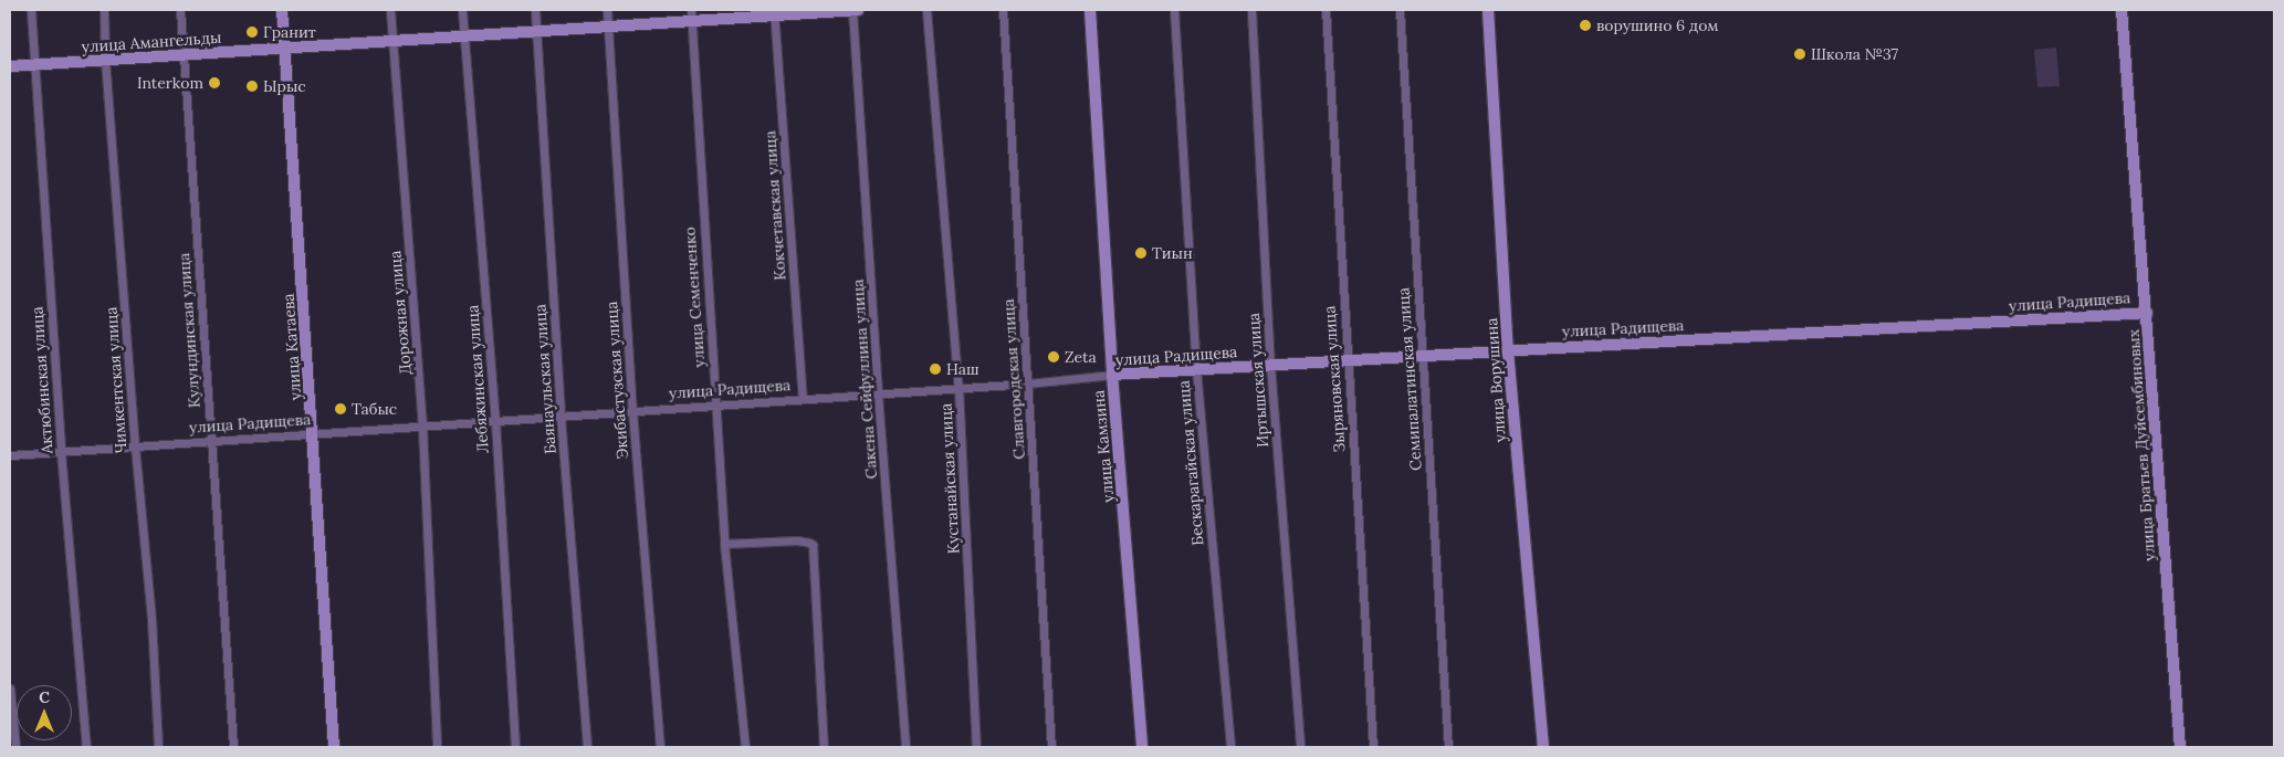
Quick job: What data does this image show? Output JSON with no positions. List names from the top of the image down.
{
  "streets": {
    "street": [
      "улица Амангельды",
      "Кокчетавская улица",
      "улица Семенченко",
      "улица Радищева",
      "Дорожная улица",
      "Кулундинская улица",
      "улица Катаева",
      "Лебяжинская улица",
      "Баянаульская улица",
      "Сакена Сейфуллина улица",
      "Славгородская улица",
      "Зыряновская улица",
      "Семипалатинская улица",
      "Актюбинская улица",
      "Чимкентская улица",
      "Экибастузская улица",
      "Иртышская улица",
      "улица Ворушина",
      "улица Братьев Дуйсембиновых",
      "улица Камзина",
      "Бескарагайская улица",
      "Кустанайская улица"
    ]
  },
  "crossings": [
    ["улица Амангельды", "Кокчетавская улица"],
    ["улица Амангельды", "улица Семенченко"],
    ["улица Амангельды", "Дорожная улица"],
    ["улица Амангельды", "Кулундинская улица"],
    ["улица Амангельды", "улица Катаева"],
    ["улица Амангельды", "Лебяжинская улица"],
    ["улица Амангельды", "Баянаульская улица"],
    ["улица Амангельды", "Сакена Сейфуллина улица"],
    ["улица Амангельды", "Актюбинская улица"],
    ["улица Амангельды", "Чимкентская улица"],
    ["улица Амангельды", "Экибастузская улица"],
    ["Кокчетавская улица", "улица Радищева"],
    ["улица Семенченко", "улица Радищева"],
    ["улица Радищева", "Дорожная улица"],
    ["улица Радищева", "Кулундинская улица"],
    ["улица Радищева", "улица Катаева"],
    ["улица Радищева", "Лебяжинская улица"],
    ["улица Радищева", "Баянаульская улица"],
    ["улица Радищева", "Сакена Сейфуллина улица"],
    ["улица Радищева", "Славгородская улица"],
    ["улица Радищева", "Зыряновская улица"],
    ["улица Радищева", "Семипалатинская улица"],
    ["улица Радищева", "Актюбинская улица"],
    ["улица Радищева", "Чимкентская улица"],
    ["улица Радищева", "Экибастузская улица"],
    ["улица Радищева", "Иртышская улица"],
    ["улица Радищева", "улица Ворушина"],
    ["улица Радищева", "улица Братьев Дуйсембиновых"],
    ["улица Радищева", "улица Камзина"],
    ["улица Радищева", "Бескарагайская улица"],
    ["улица Радищева", "Кустанайская улица"]
  ],
  "places": [
    "ворушино 6 дом",
    "Гранит",
    "Школа №37",
    "Interkom",
    "Ырыс",
    "Тиын",
    "Zeta",
    "Наш",
    "Табыс"
  ],
  "north": "top"
}
